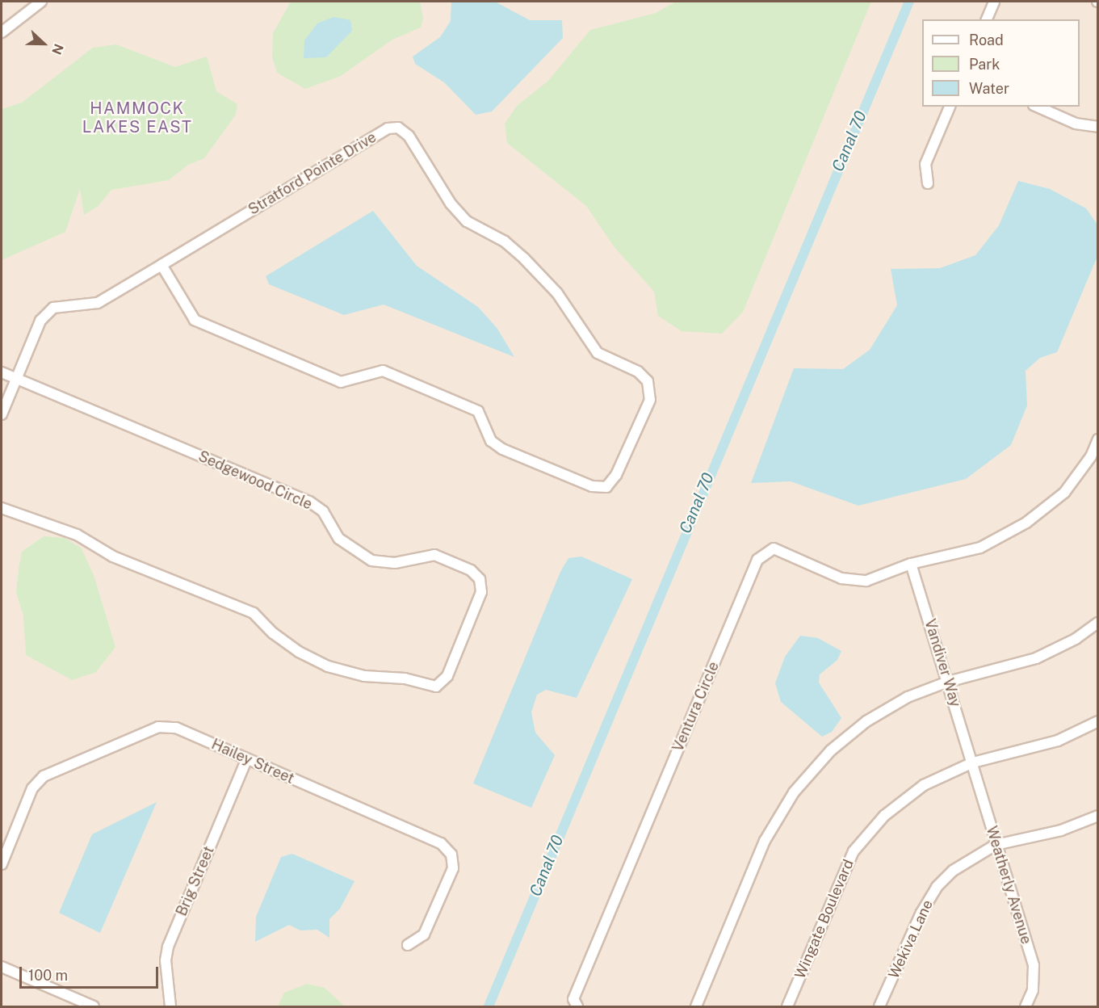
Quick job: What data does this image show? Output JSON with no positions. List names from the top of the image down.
{
  "streets": {
    "street": [
      "Stratford Pointe Drive",
      "Sedgewood Circle",
      "Vandiver Way",
      "Ventura Circle",
      "Hailey Street",
      "Brig Street",
      "Weatherly Avenue",
      "Wingate Boulevard",
      "Wekiva Lane"
    ]
  },
  "crossings": [
    ["Stratford Pointe Drive", "Sedgewood Circle"],
    ["Vandiver Way", "Ventura Circle"],
    ["Vandiver Way", "Weatherly Avenue"],
    ["Vandiver Way", "Wingate Boulevard"],
    ["Hailey Street", "Brig Street"],
    ["Weatherly Avenue", "Wingate Boulevard"],
    ["Weatherly Avenue", "Wekiva Lane"]
  ],
  "districts": ["HAMMOCK LAKES EAST"],
  "water": ["Canal 70"],
  "legend": ["Road", "Park", "Water"],
  "scale_bar": "100 m",
  "north": "right"
}
